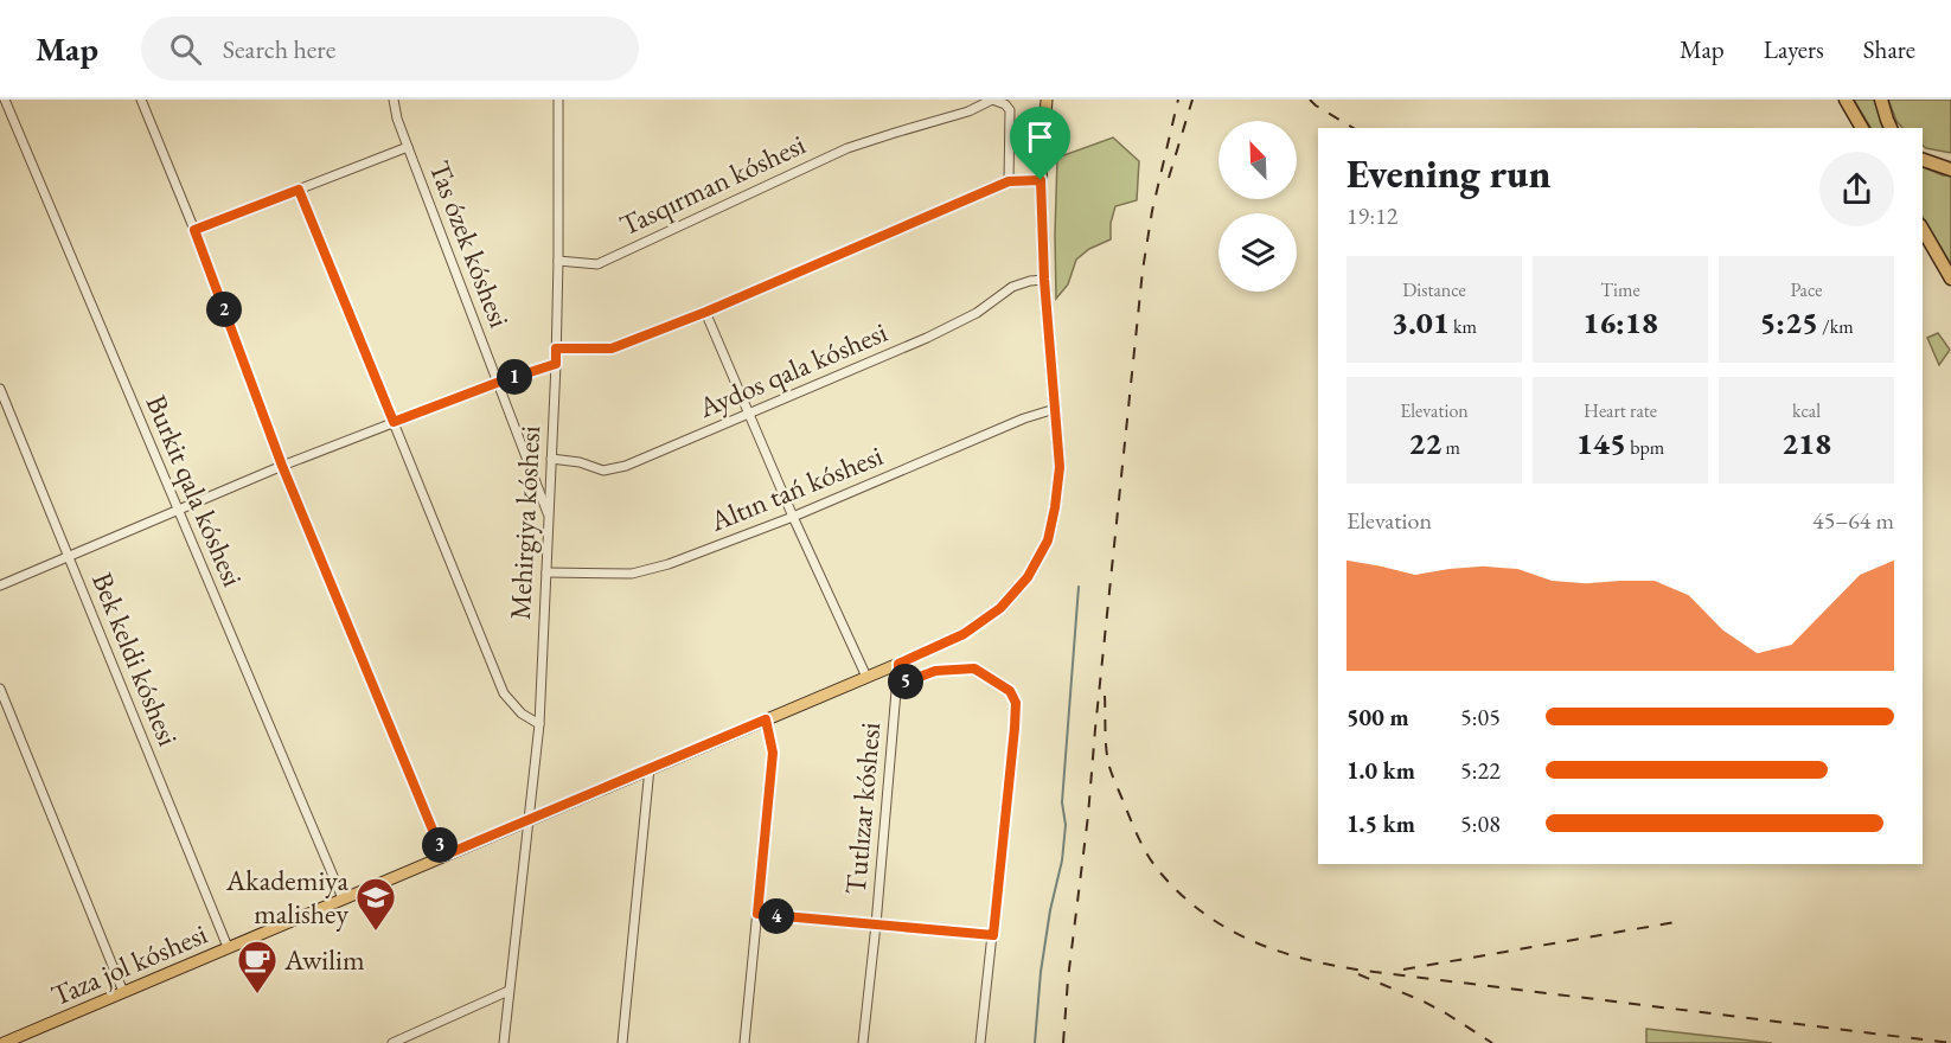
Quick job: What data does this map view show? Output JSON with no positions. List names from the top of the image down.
{
  "streets": {
    "main road": ["Taza jol kóshesi"],
    "street": [
      "Tasqırman kóshesi",
      "Tas ózek kóshesi",
      "Aydos qala kóshesi",
      "Altın tań kóshesi",
      "Burkit qala kóshesi",
      "Mehirgiya kóshesi",
      "Bek keldi kóshesi",
      "Tutlızar kóshesi"
    ]
  },
  "crossings": [
    ["Tasqırman kóshesi", "Mehirgiya kóshesi"],
    ["Tas ózek kóshesi", "Mehirgiya kóshesi"],
    ["Aydos qala kóshesi", "Mehirgiya kóshesi"],
    ["Aydos qala kóshesi", "Taza jol kóshesi"],
    ["Altın tań kóshesi", "Mehirgiya kóshesi"],
    ["Altın tań kóshesi", "Taza jol kóshesi"],
    ["Burkit qala kóshesi", "Taza jol kóshesi"],
    ["Mehirgiya kóshesi", "Taza jol kóshesi"],
    ["Bek keldi kóshesi", "Taza jol kóshesi"],
    ["Tutlızar kóshesi", "Taza jol kóshesi"]
  ],
  "places": {
    "school or university": ["Akademiya malishey"],
    "cafe": ["Awilim"]
  },
  "north": "top left",
  "page": {
    "header": "Map",
    "search": "Search here",
    "nav": ["Map", "Layers", "Share"],
    "heading": ["Evening run", "19:12"],
    "stats": [
      ["Distance", "3.01 km"],
      ["Time", "16:18"],
      ["Pace", "5:25 /km"],
      ["Elevation", "22 m"],
      ["Heart rate", "145 bpm"],
      ["kcal", "218"]
    ],
    "pins": [
      "2",
      "1",
      "5",
      "3",
      "4"
    ],
    "chart": ["Elevation", "45–64 m"],
    "list": [
      {
        "name": "500 m",
        "note": "5:05"
      },
      {
        "name": "1.0 km",
        "note": "5:22"
      },
      {
        "name": "1.5 km",
        "note": "5:08"
      }
    ]
  }
}
